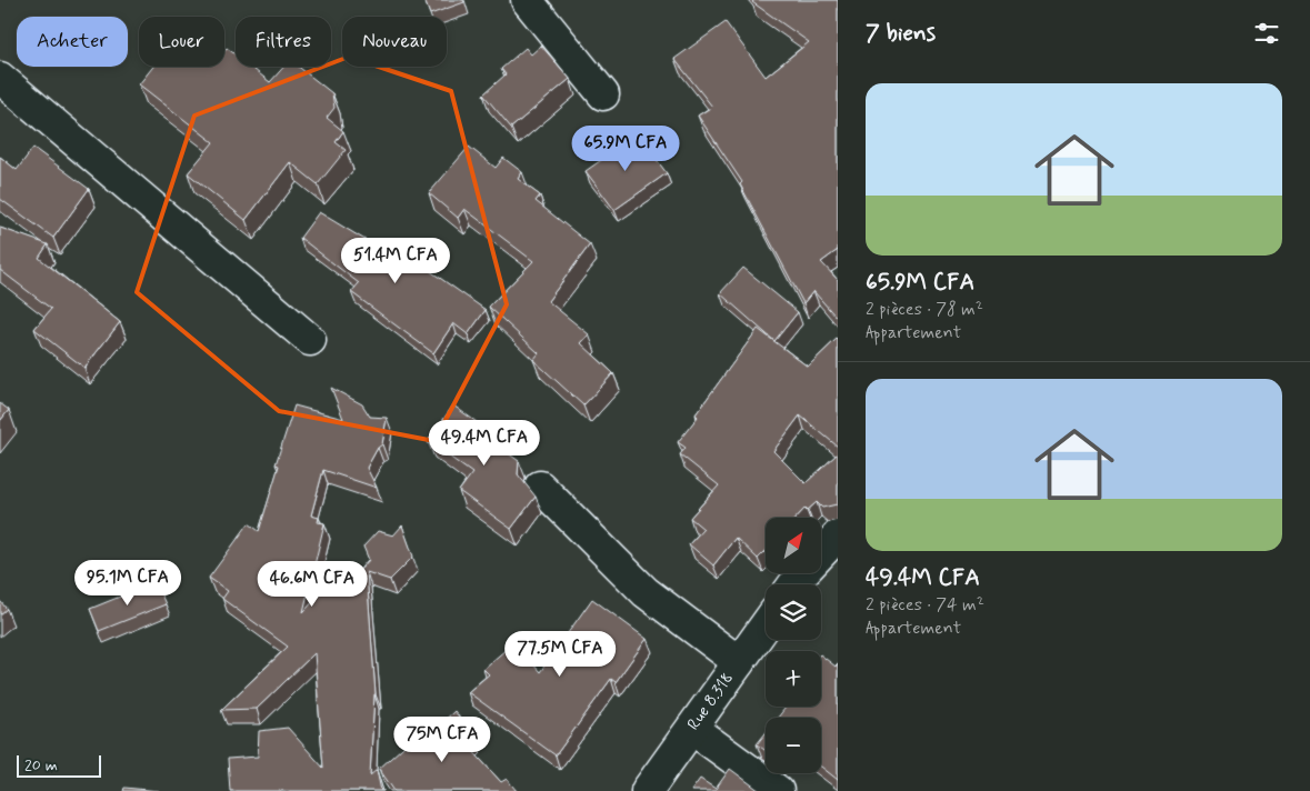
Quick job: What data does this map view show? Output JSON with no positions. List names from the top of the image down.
{
  "streets": {
    "street": ["Rue 8.318"]
  },
  "scale_bar": "20 m",
  "north": "top right",
  "page": {
    "heading": "7 biens",
    "chip": [
      "Acheter",
      "Louer",
      "Filtres",
      "Nouveau"
    ],
    "list": [
      {
        "name": "65.9M CFA",
        "note": "2 pièces · 78 m² · Appartement"
      },
      {
        "name": "49.4M CFA",
        "note": "2 pièces · 74 m² · Appartement"
      }
    ],
    "price": [
      "65.9M CFA",
      "51.4M CFA",
      "49.4M CFA",
      "95.1M CFA",
      "46.6M CFA",
      "77.5M CFA",
      "75M CFA"
    ],
    "map_buttons": ["+", "−"],
    "scale": "20 m"
  }
}
